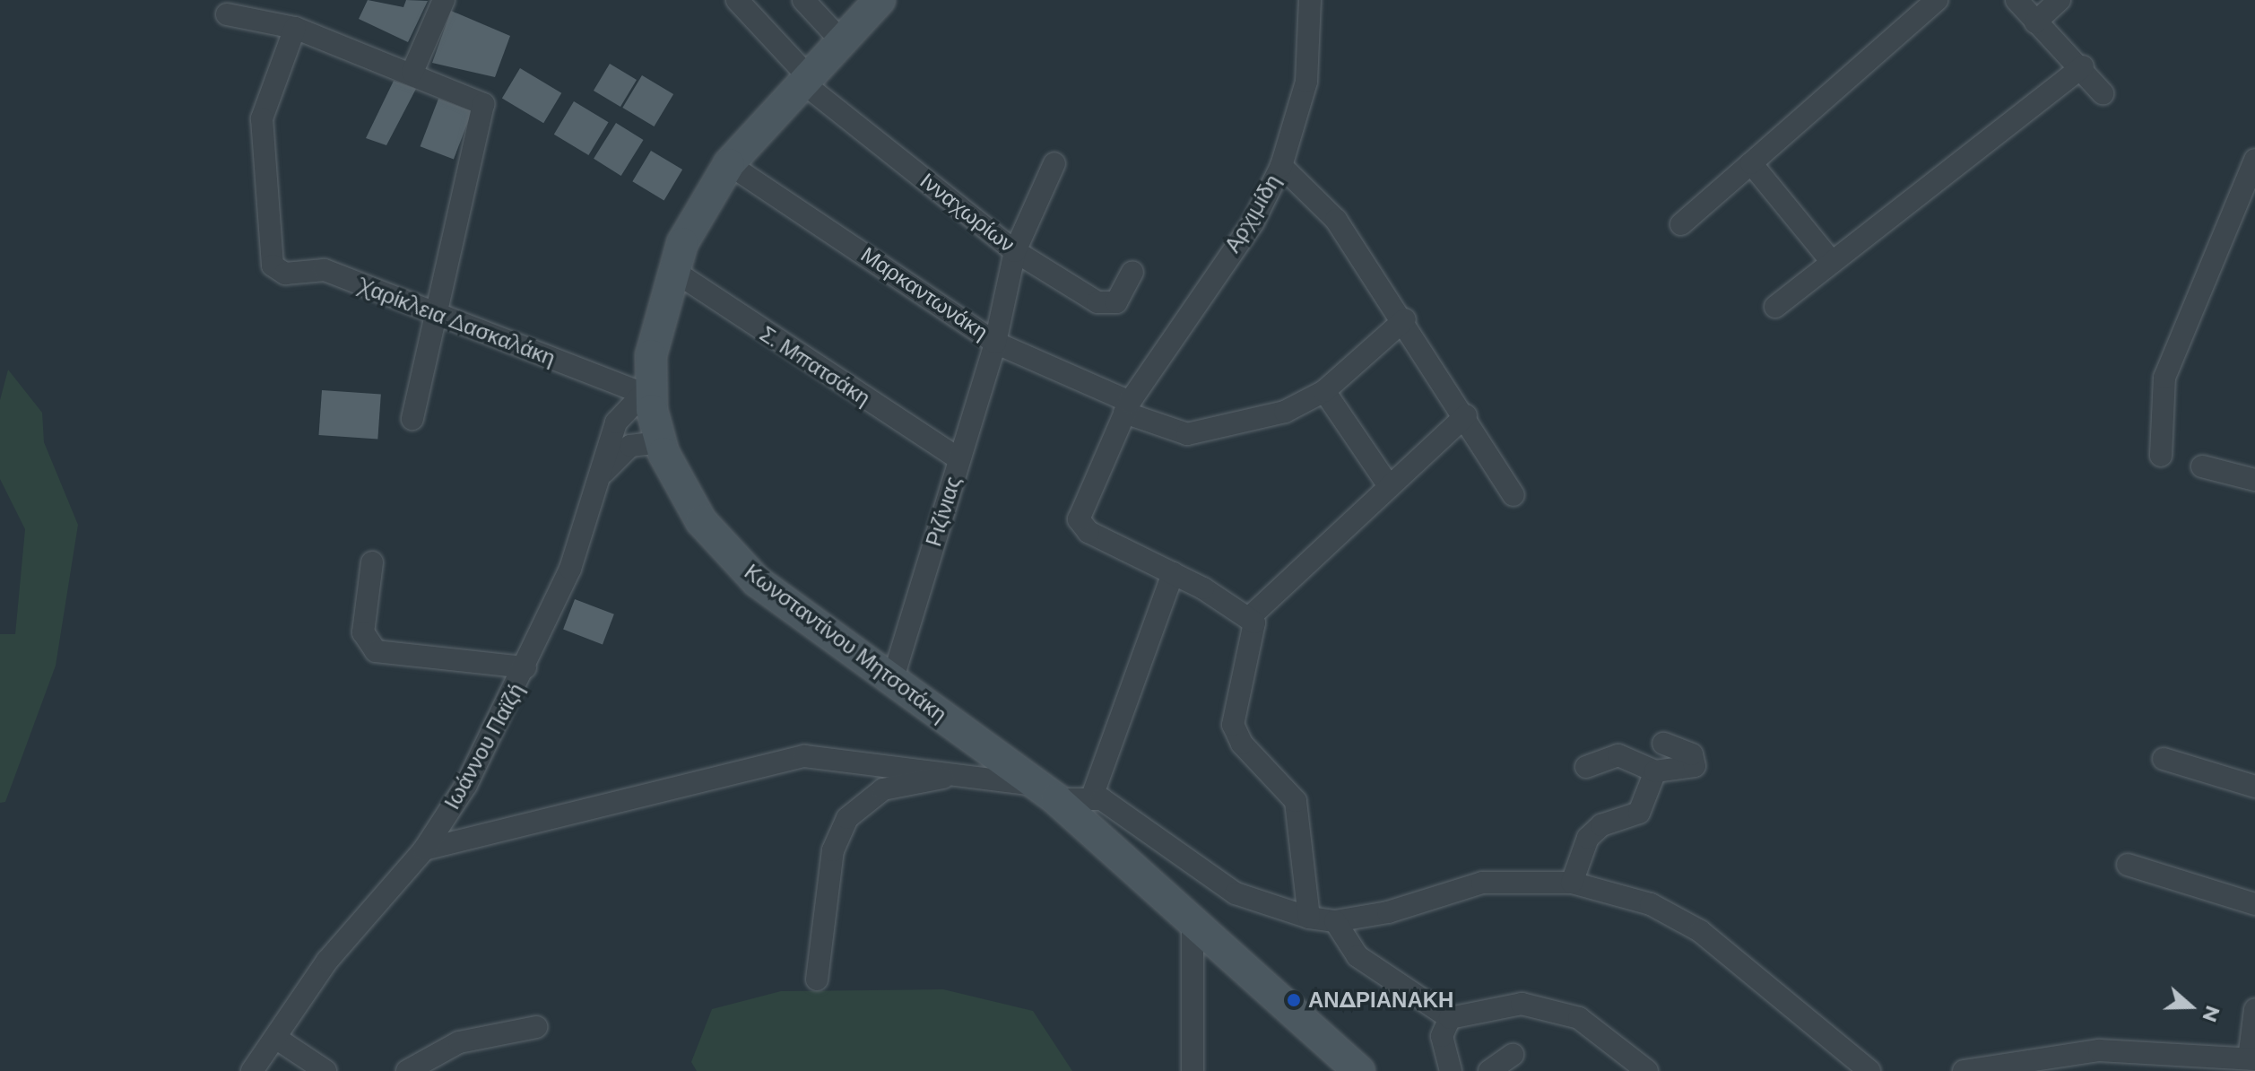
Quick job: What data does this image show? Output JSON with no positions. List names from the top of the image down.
{
  "streets": {
    "main road": ["Κωνσταντίνου Μητσοτάκη"],
    "street": [
      "Ινναχωρίων",
      "Αρχιμίδη",
      "Μαρκαντωνάκη",
      "Χαρίκλεια Δασκαλάκη",
      "Σ. Μπατσάκη",
      "Ριζίνιας",
      "Ιωάννου Παϊζή"
    ]
  },
  "crossings": [
    ["Ινναχωρίων", "Ριζίνιας"],
    ["Ινναχωρίων", "Κωνσταντίνου Μητσοτάκη"],
    ["Αρχιμίδη", "Μαρκαντωνάκη"],
    ["Μαρκαντωνάκη", "Ριζίνιας"],
    ["Μαρκαντωνάκη", "Κωνσταντίνου Μητσοτάκη"],
    ["Χαρίκλεια Δασκαλάκη", "Κωνσταντίνου Μητσοτάκη"],
    ["Χαρίκλεια Δασκαλάκη", "Ιωάννου Παϊζή"],
    ["Σ. Μπατσάκη", "Ριζίνιας"],
    ["Σ. Μπατσάκη", "Κωνσταντίνου Μητσοτάκη"],
    ["Ριζίνιας", "Κωνσταντίνου Μητσοτάκη"],
    ["Κωνσταντίνου Μητσοτάκη", "Ιωάννου Παϊζή"]
  ],
  "places": ["ΑΝΔΡΙΑΝΑΚΗ"],
  "north": "right"
}
